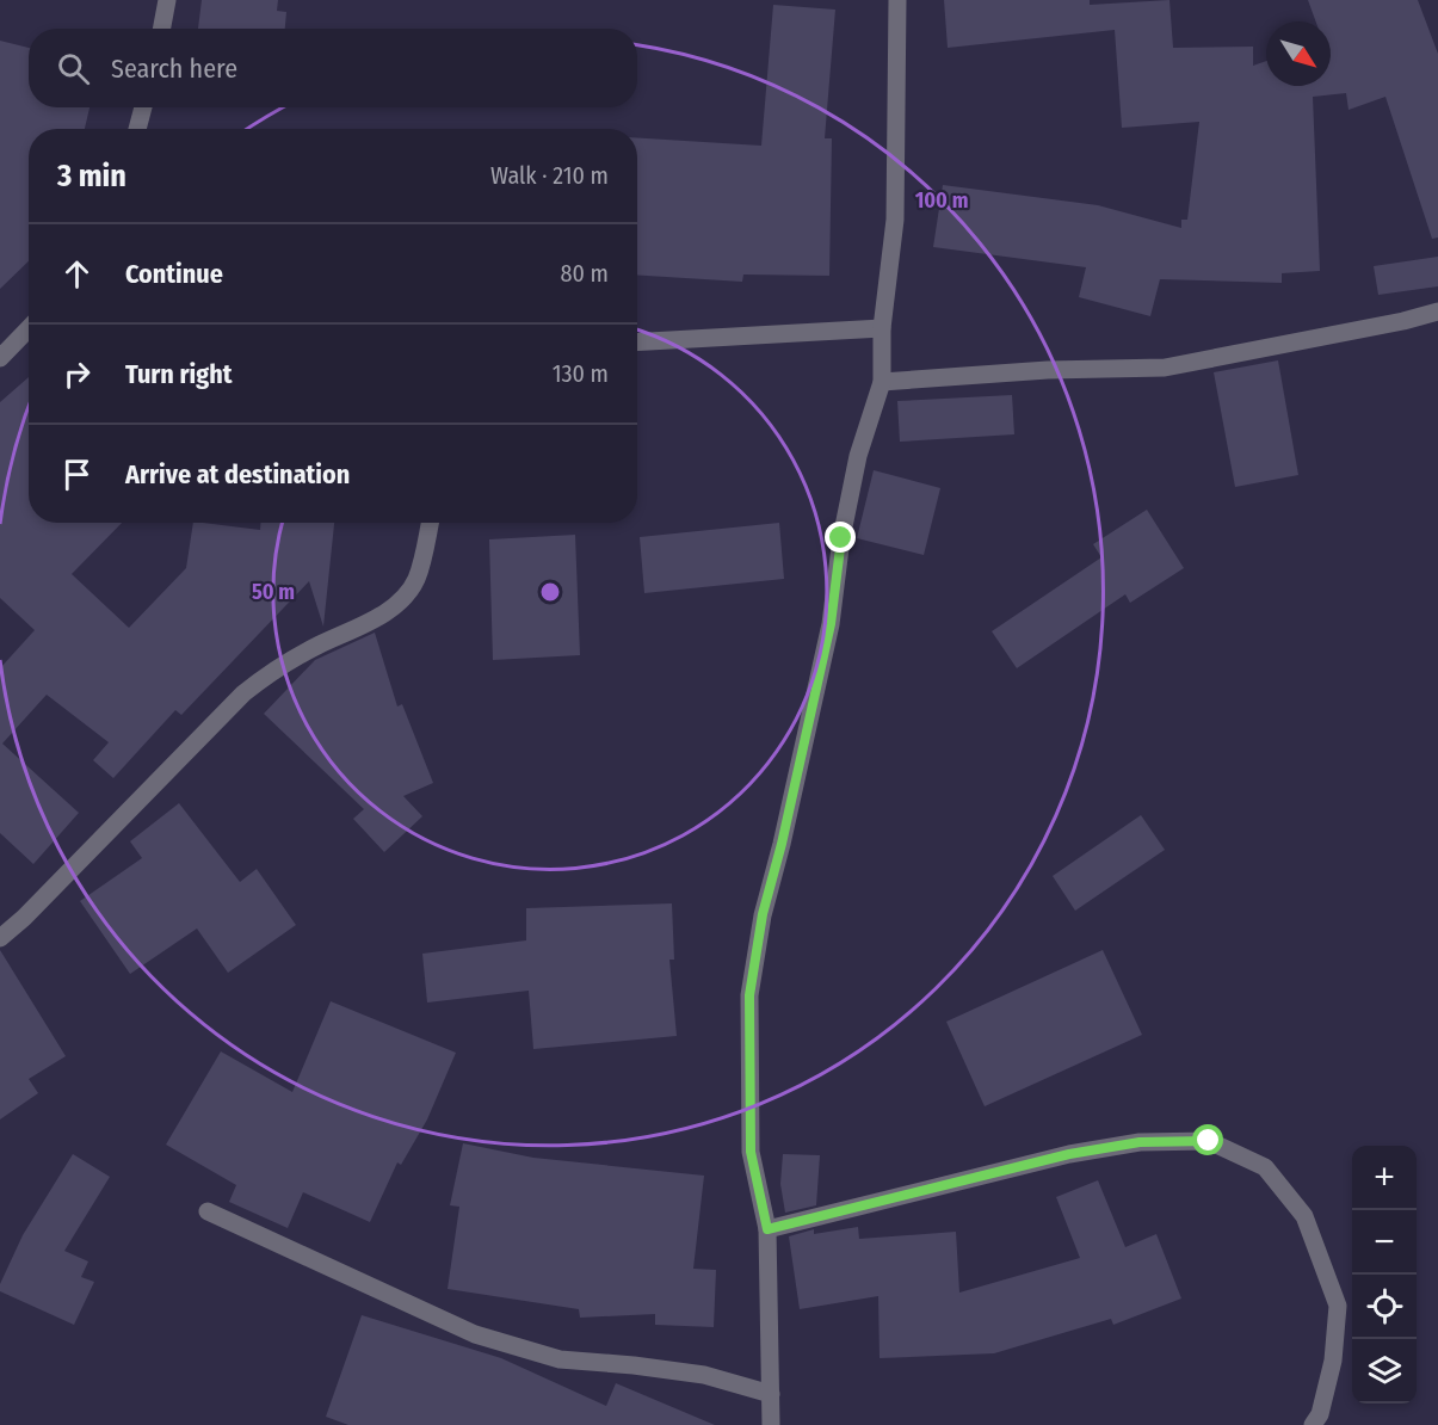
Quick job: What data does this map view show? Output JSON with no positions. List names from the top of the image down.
{
  "north": "bottom right",
  "page": {
    "search": "Search here",
    "heading": ["3 min", "Walk · 210 m"],
    "list": [
      ["Continue", "80 m"],
      ["Turn right", "130 m"],
      "Arrive at destination"
    ],
    "map_buttons": ["+", "−"]
  },
  "rings": ["100 m", "50 m"]
}
